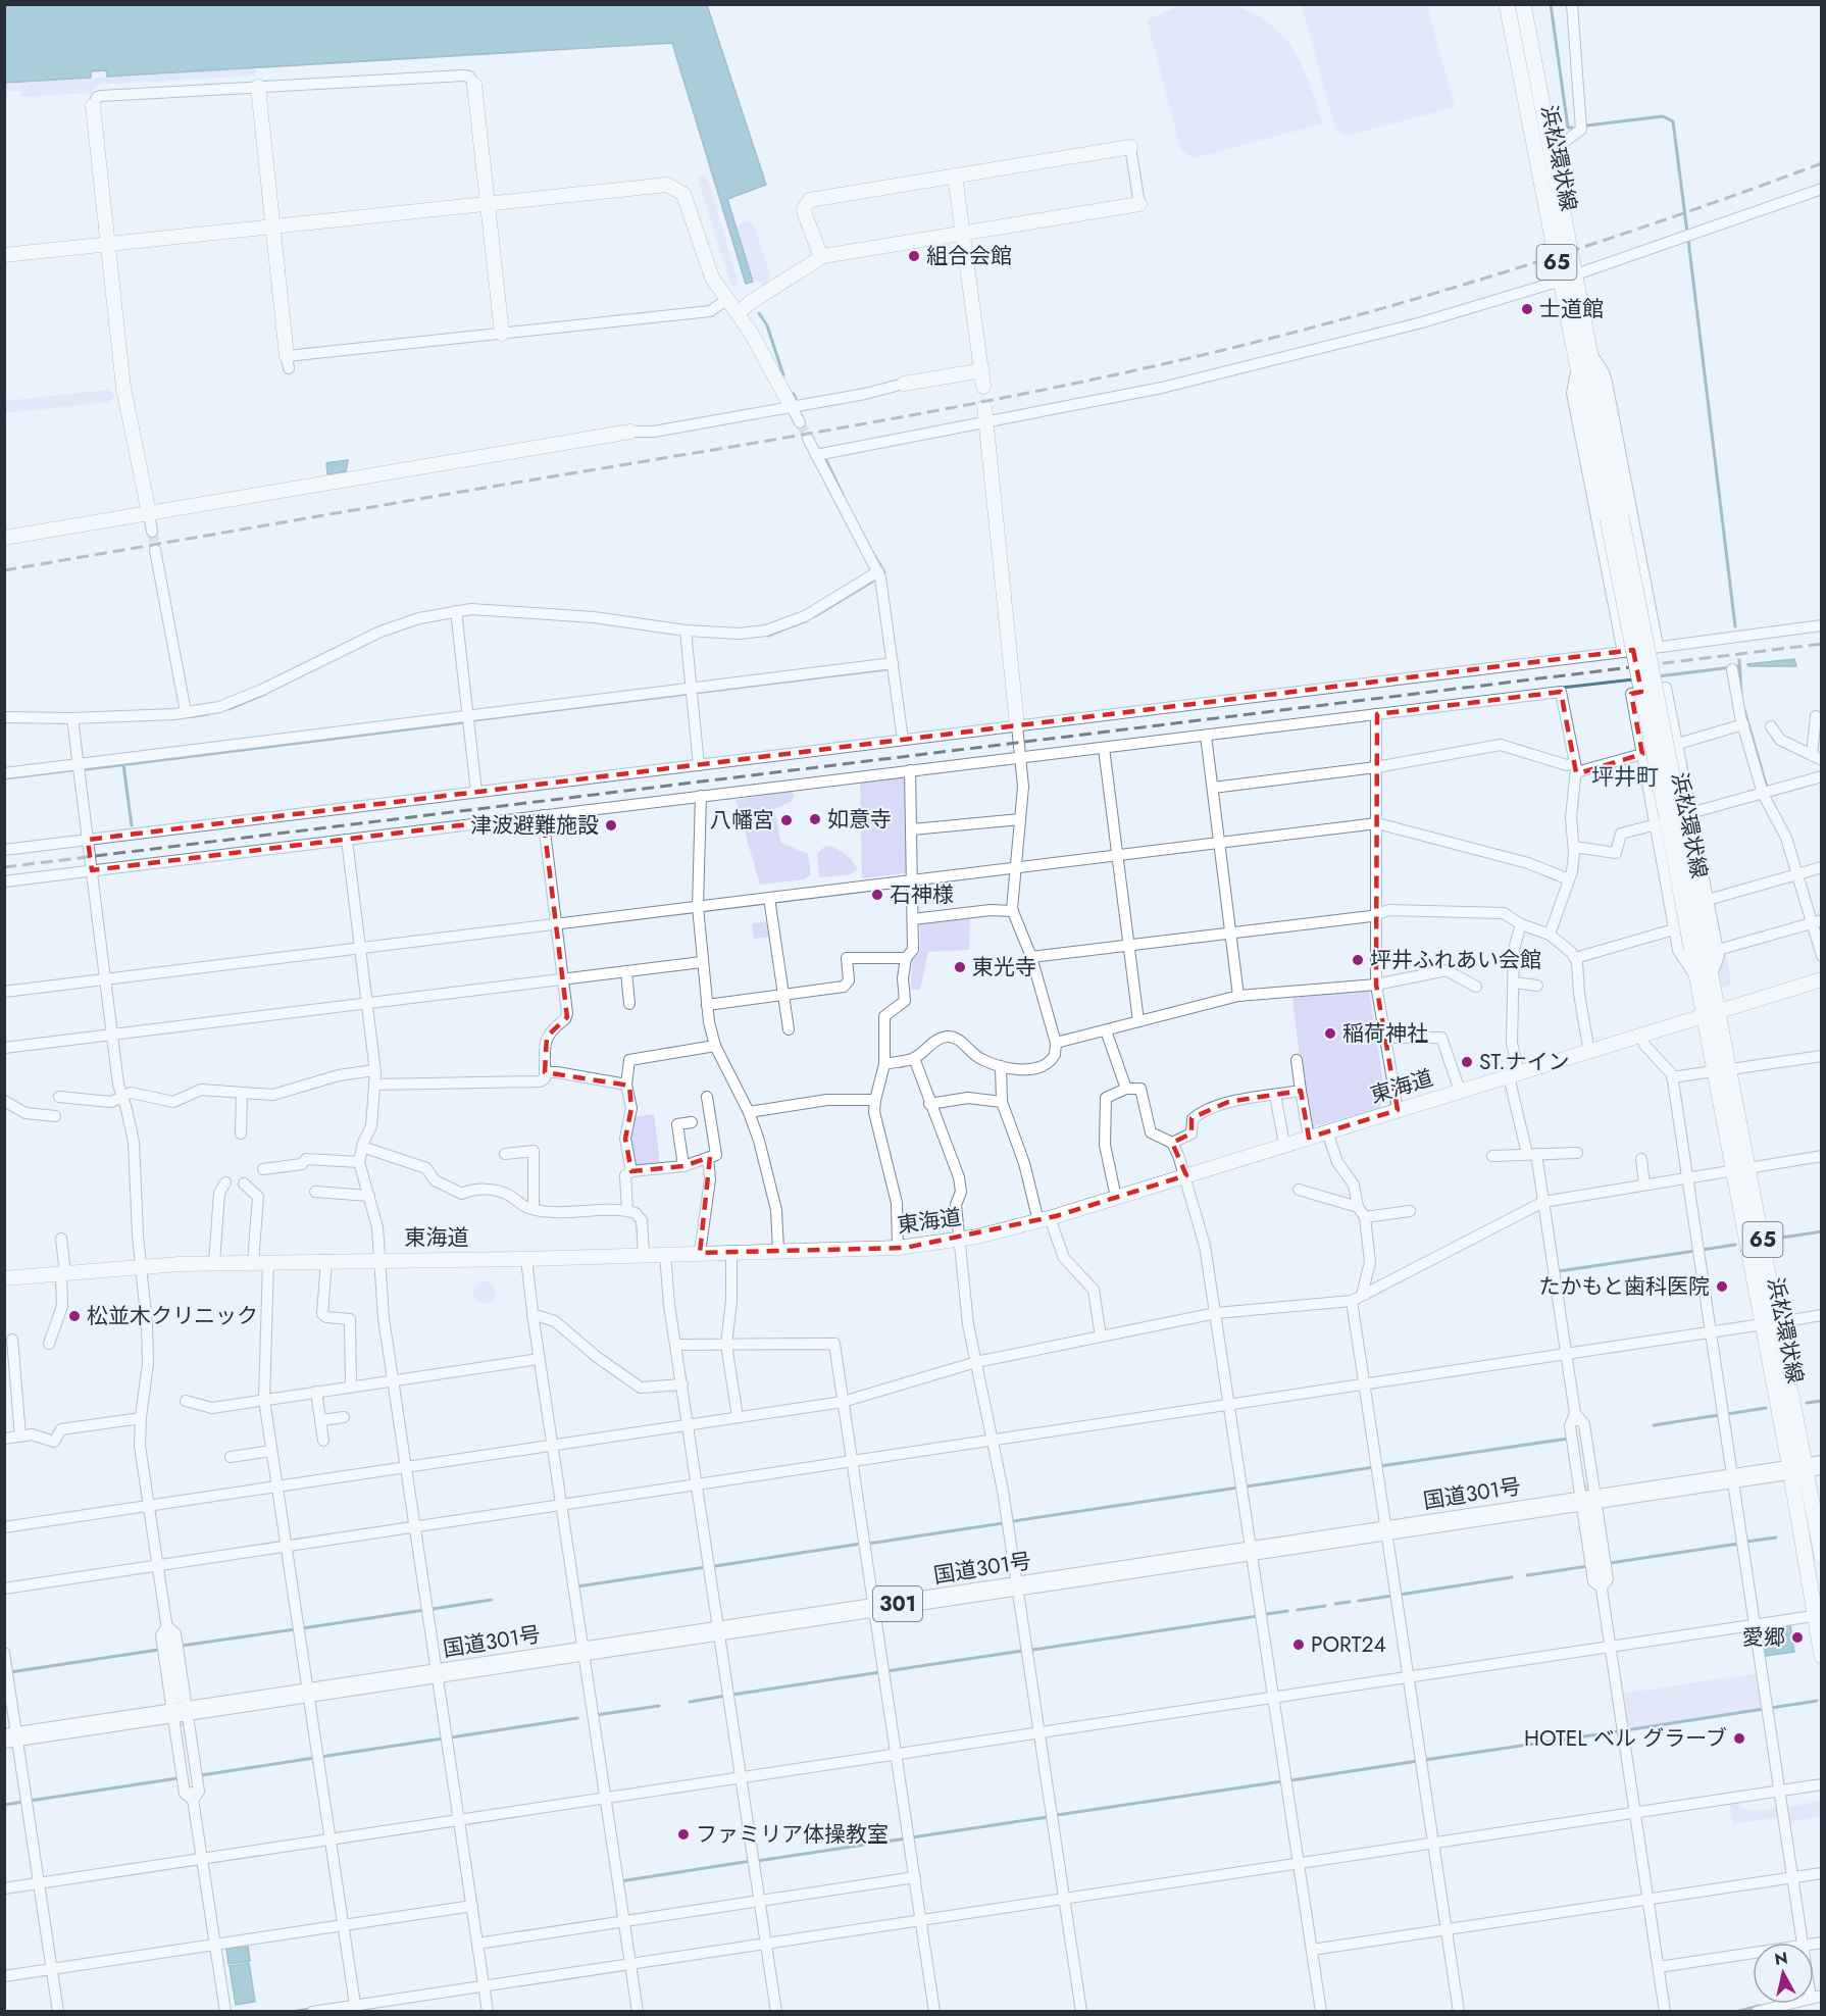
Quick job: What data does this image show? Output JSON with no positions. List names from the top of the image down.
{
  "streets": {
    "highway": ["国道301号", "301"],
    "main road": ["浜松環状線", "65"],
    "street": ["東海道"]
  },
  "crossings": [
    ["浜松環状線", "東海道"],
    ["浜松環状線", "国道301号"]
  ],
  "districts": ["坪井町"],
  "places": [
    "組合会館",
    "士道館",
    "如意寺",
    "八幡宮",
    "津波避難施設",
    "石神様",
    "坪井ふれあい会館",
    "東光寺",
    "稲荷神社",
    "ST.ナイン",
    "たかもと歯科医院",
    "松並木クリニック",
    "愛郷",
    "PORT24",
    "HOTEL ベル グラーブ",
    "ファミリア体操教室"
  ],
  "north": "top"
}
